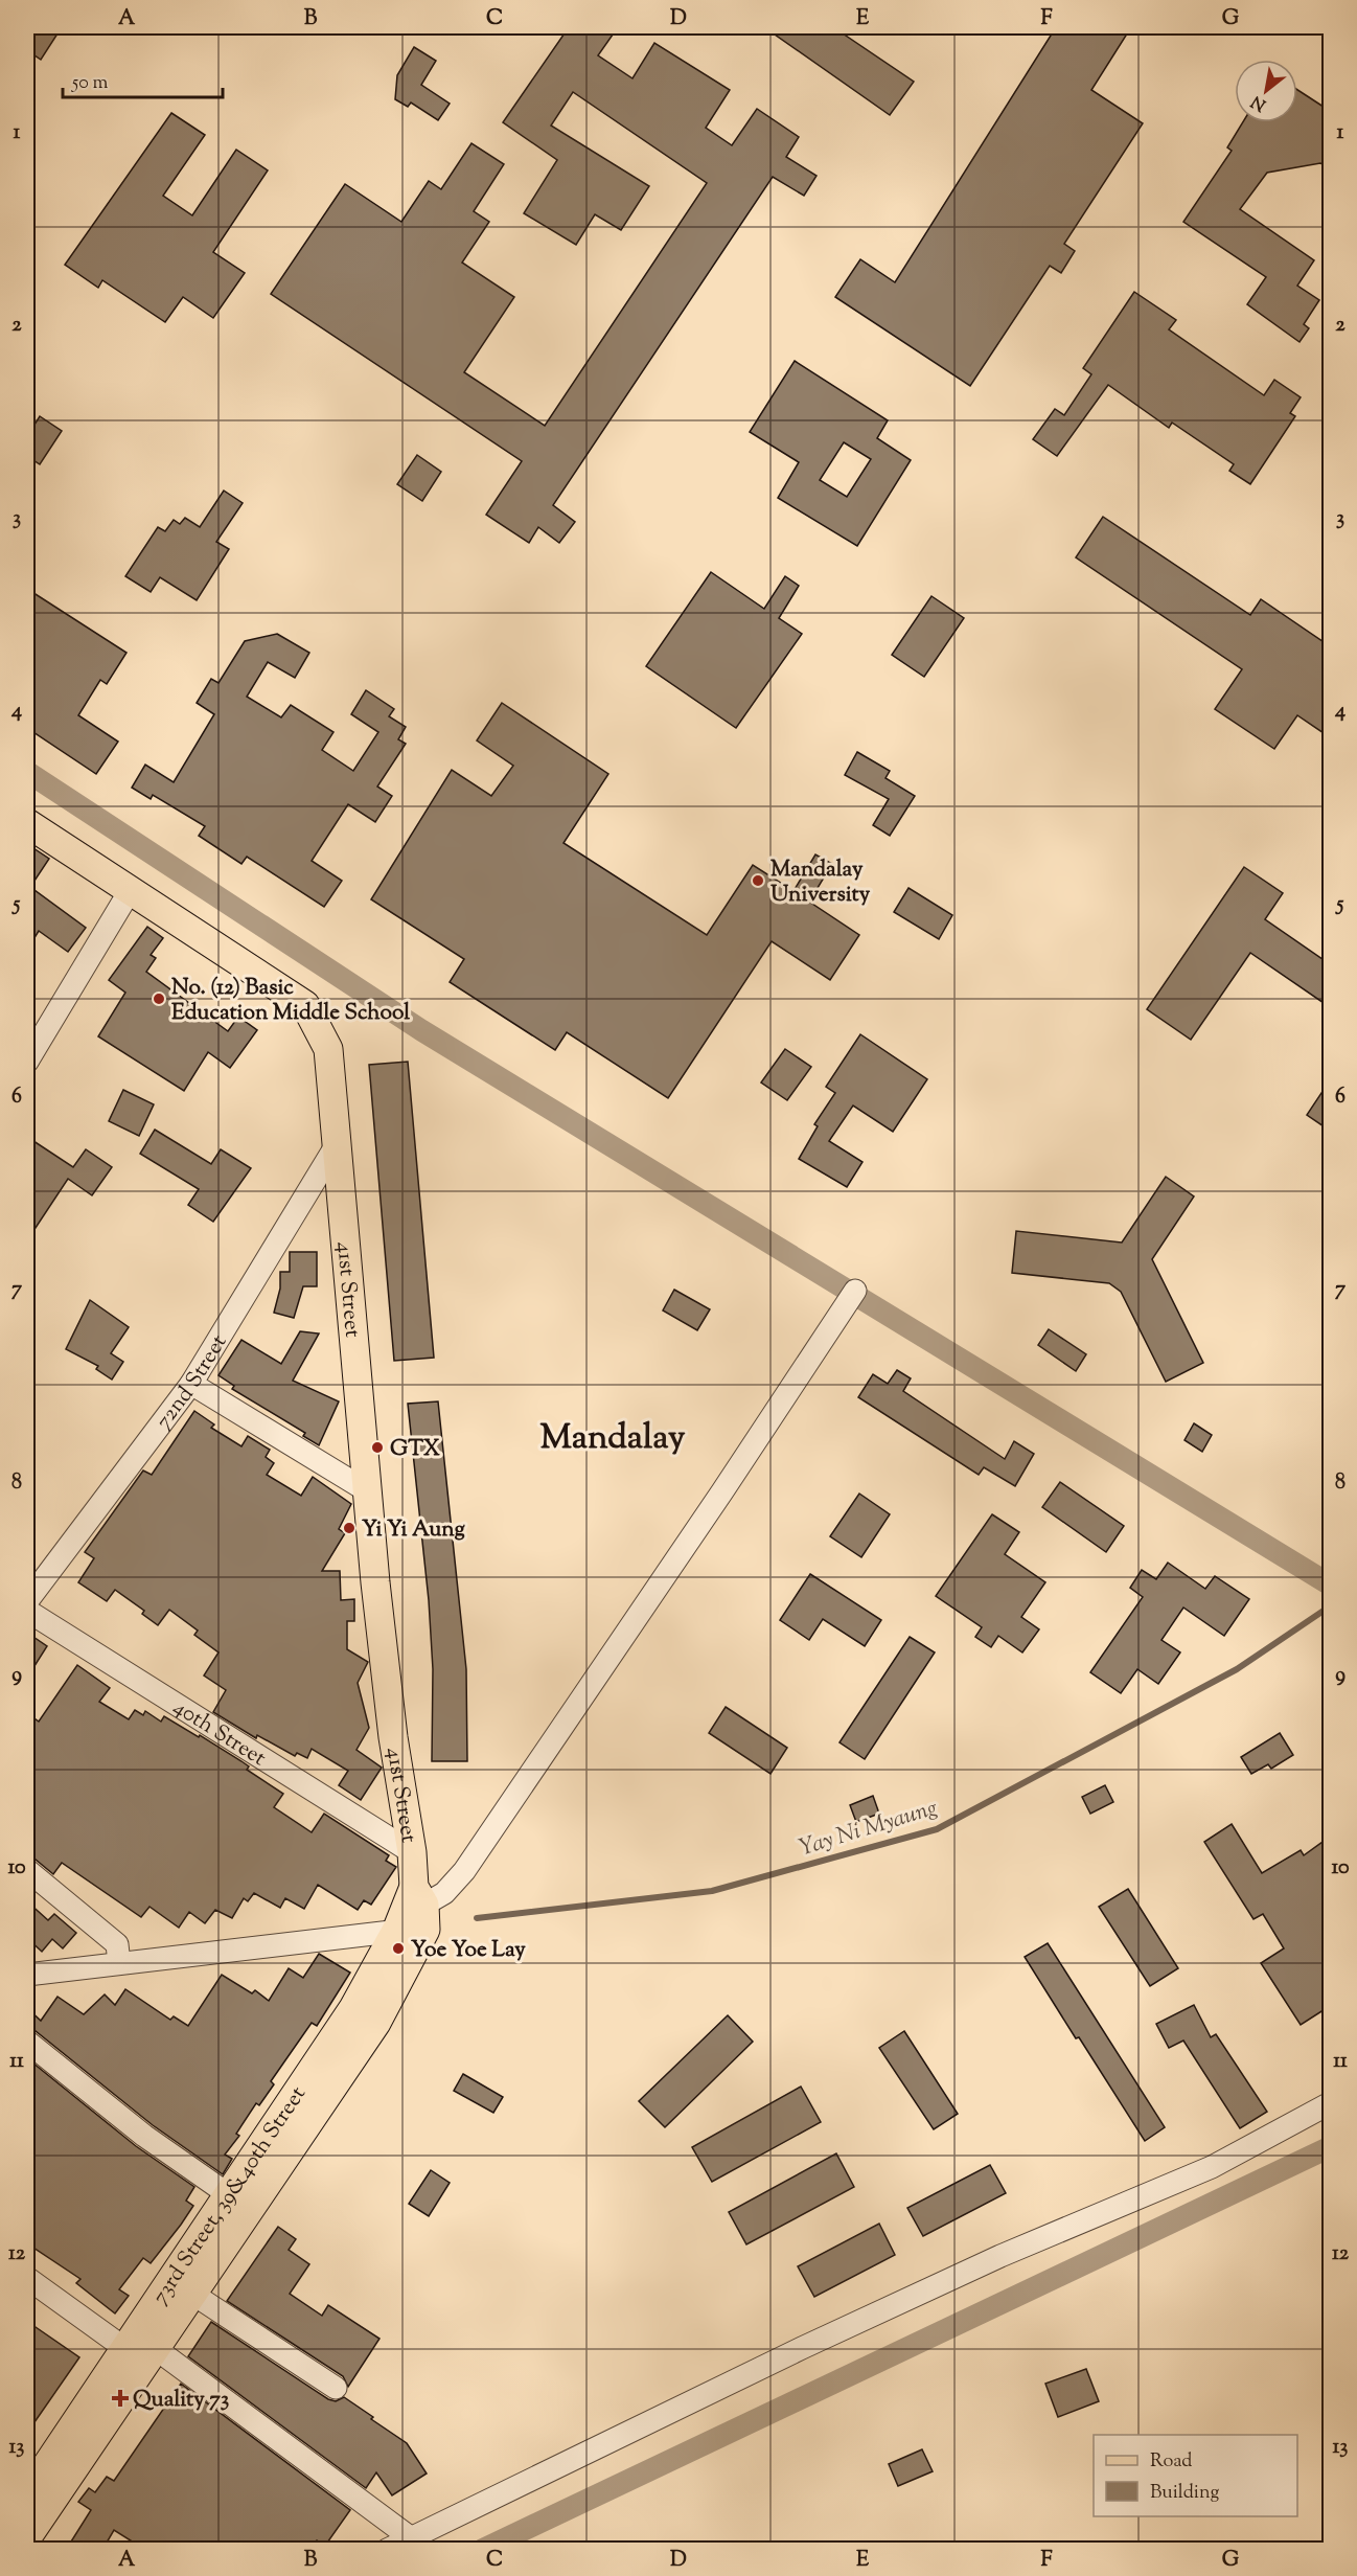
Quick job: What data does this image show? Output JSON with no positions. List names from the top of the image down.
{
  "streets": {
    "main road": ["41st Street", "73rd Street, 39&40th Street"],
    "street": ["72nd Street", "40th Street"]
  },
  "crossings": [
    ["41st Street", "72nd Street"],
    ["41st Street", "40th Street"],
    ["41st Street", "73rd Street, 39&40th Street"]
  ],
  "districts": ["Mandalay"],
  "water": ["Yay Ni Myaung"],
  "places": {
    "other": [
      "Mandalay University",
      "No. (12) Basic Education Middle School",
      "GTX",
      "Yi Yi Aung",
      "Yoe Yoe Lay"
    ],
    "health": ["Quality 73"]
  },
  "legend": ["Road", "Building"],
  "scale_bar": "50 m",
  "north": "bottom left",
  "grid": {
    "columns": [
      "A",
      "B",
      "C",
      "D",
      "E",
      "F",
      "G"
    ],
    "rows": [
      "1",
      "2",
      "3",
      "4",
      "5",
      "6",
      "7",
      "8",
      "9",
      "10",
      "11",
      "12",
      "13"
    ]
  }
}
